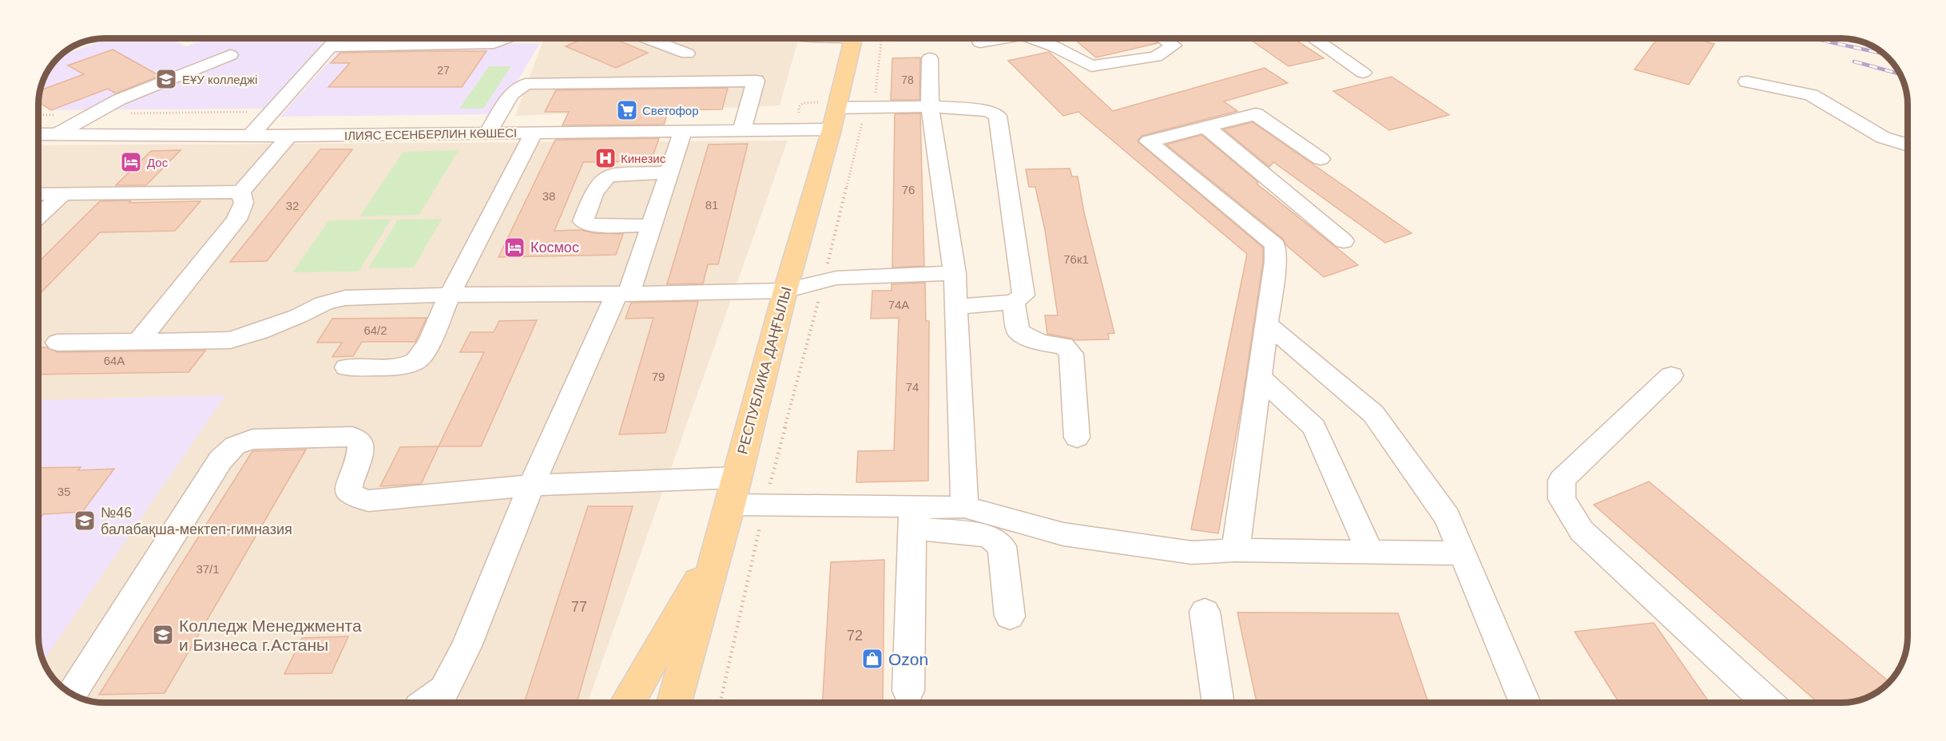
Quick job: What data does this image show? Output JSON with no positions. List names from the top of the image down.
{
  "streets": {
    "main road": ["РЕСПУБЛИКА ДАҢҒЫЛЫ"],
    "street": ["ІЛИЯС ЕСЕНБЕРЛИН КӨШЕСІ"]
  },
  "crossings": [
    ["ІЛИЯС ЕСЕНБЕРЛИН КӨШЕСІ", "РЕСПУБЛИКА ДАҢҒЫЛЫ"]
  ],
  "places": {
    "school or university": ["ЕҰУ колледжі", "№46 балабақша-мектеп-гимназия", "Колледж Менеджмента и Бизнеса г.Астаны"],
    "supermarket": ["Светофор"],
    "hospital": ["Кинезис"],
    "hotel": ["Дос", "Космос"],
    "shop": ["Ozon"]
  },
  "house_numbers": [
    "27",
    "78",
    "76",
    "38",
    "81",
    "32",
    "76к1",
    "74А",
    "64/2",
    "64А",
    "79",
    "74",
    "35",
    "37/1",
    "77",
    "72"
  ]
}
